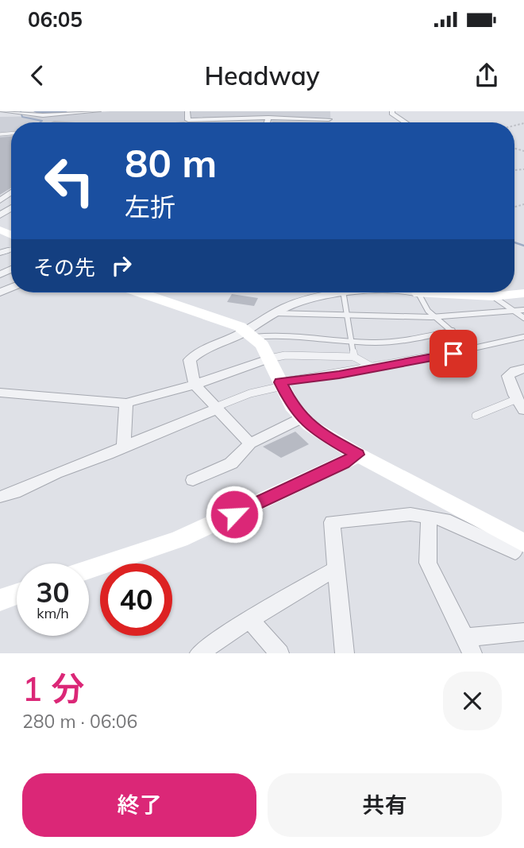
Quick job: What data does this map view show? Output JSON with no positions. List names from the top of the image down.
{
  "page": {
    "status": "06:05",
    "header": "Headway",
    "turn": ["80 m", "左折"],
    "then": "その先",
    "speed": "30 km/h",
    "limit": "40",
    "heading": ["1 分", "280 m · 06:06"],
    "buttons": ["終了", "共有"]
  }
}
